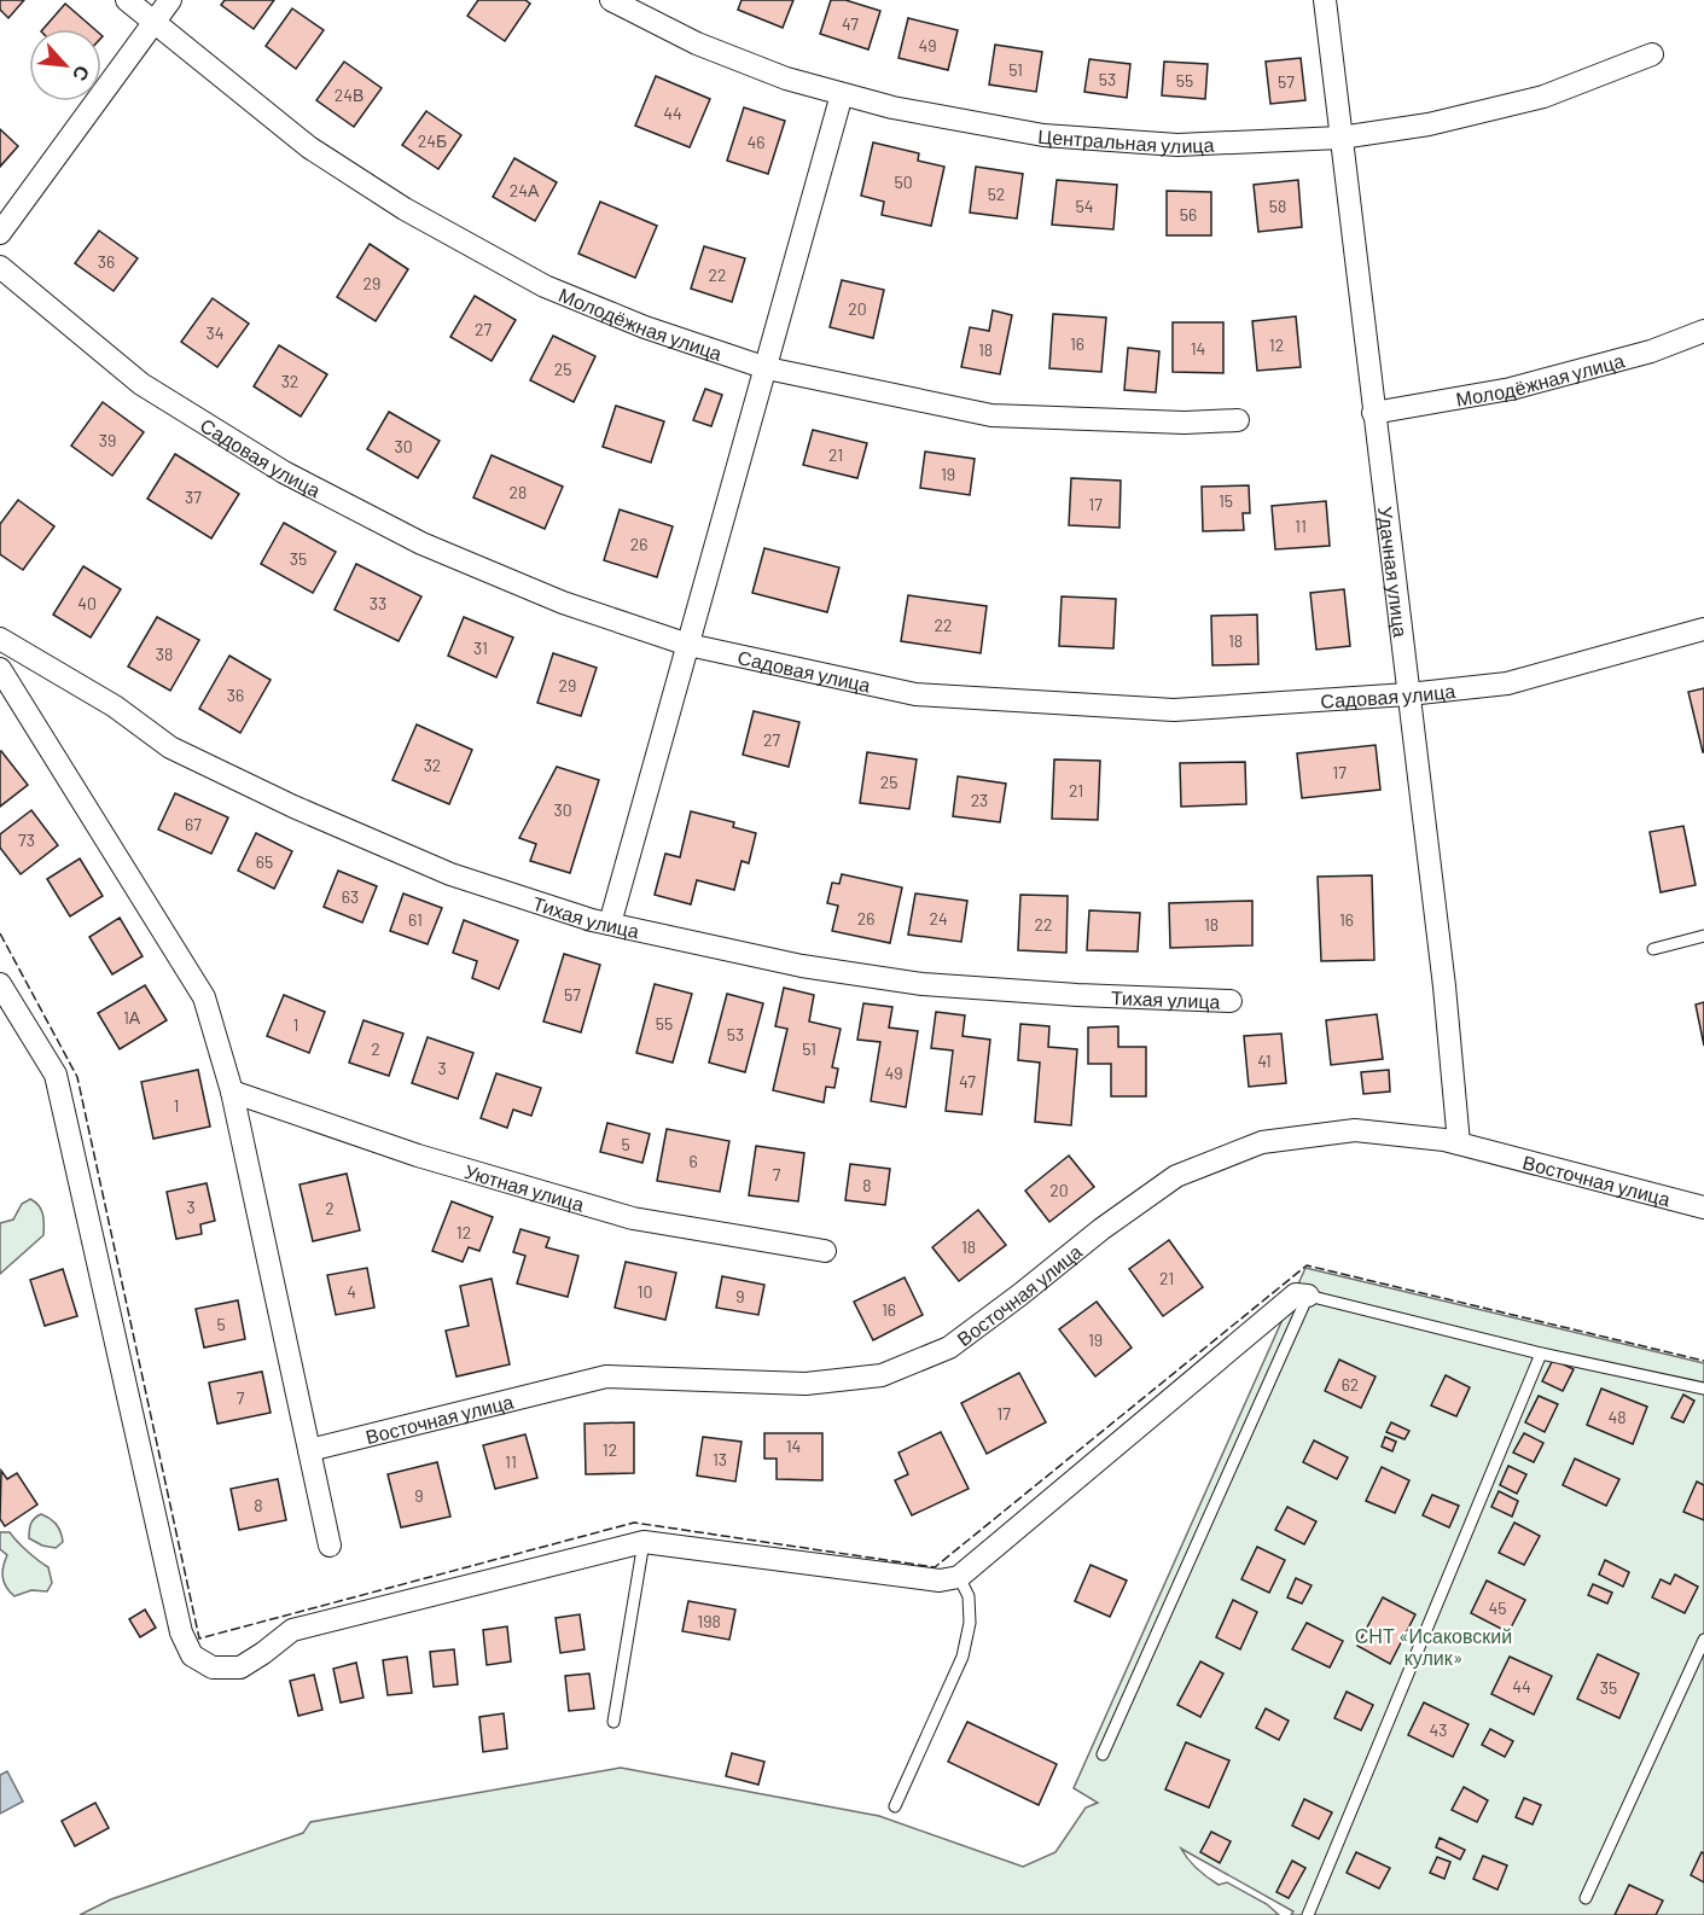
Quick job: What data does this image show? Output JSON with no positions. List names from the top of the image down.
{
  "streets": {
    "street": [
      "Центральная улица",
      "Молодёжная улица",
      "Садовая улица",
      "Удачная улица",
      "Тихая улица",
      "Восточная улица",
      "Уютная улица"
    ]
  },
  "crossings": [
    ["Центральная улица", "Удачная улица"],
    ["Молодёжная улица", "Удачная улица"],
    ["Садовая улица", "Удачная улица"],
    ["Удачная улица", "Восточная улица"]
  ],
  "parks": ["СНТ «Исаковский кулик»"],
  "house_numbers": [
    "47",
    "49",
    "51",
    "53",
    "55",
    "57",
    "24В",
    "44",
    "24Б",
    "46",
    "50",
    "24А",
    "52",
    "54",
    "58",
    "56",
    "36",
    "22",
    "29",
    "20",
    "27",
    "34",
    "16",
    "12",
    "14",
    "18",
    "25",
    "32",
    "39",
    "30",
    "21",
    "19",
    "28",
    "37",
    "15",
    "17",
    "11",
    "26",
    "35",
    "40",
    "33",
    "22",
    "18",
    "31",
    "38",
    "29",
    "36",
    "27",
    "32",
    "17",
    "25",
    "21",
    "23",
    "30",
    "67",
    "73",
    "65",
    "63",
    "26",
    "24",
    "61",
    "16",
    "22",
    "18",
    "57",
    "1А",
    "55",
    "1",
    "53",
    "2",
    "51",
    "41",
    "3",
    "49",
    "47",
    "1",
    "5",
    "6",
    "7",
    "8",
    "20",
    "3",
    "2",
    "12",
    "18",
    "21",
    "4",
    "10",
    "9",
    "16",
    "5",
    "19",
    "62",
    "7",
    "17",
    "48",
    "14",
    "12",
    "13",
    "11",
    "9",
    "8",
    "45",
    "198",
    "44",
    "35",
    "43"
  ],
  "north": "bottom right"
}
